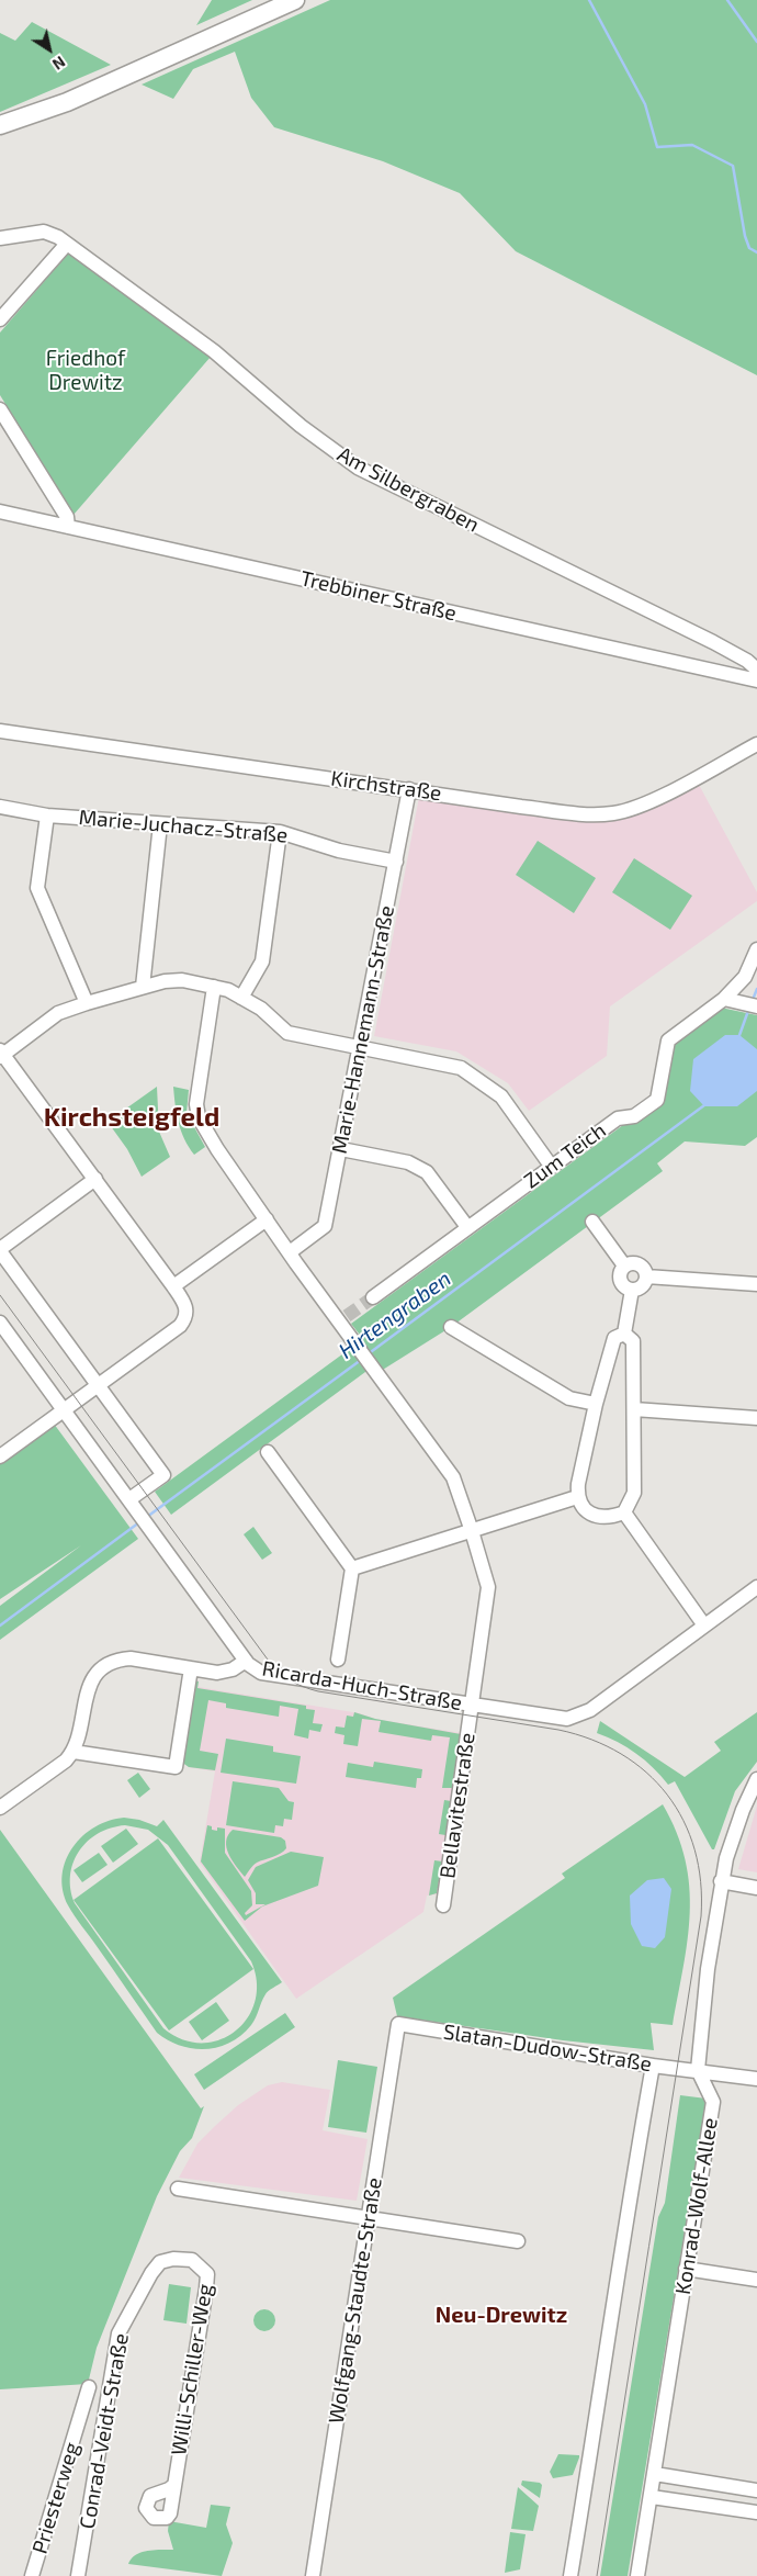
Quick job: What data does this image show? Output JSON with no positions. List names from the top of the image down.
{
  "streets": {
    "street": [
      "Am Silbergraben",
      "Trebbiner Straße",
      "Kirchstraße",
      "Marie-Juchacz-Straße",
      "Marie-Hannemann-Straße",
      "Zum Teich",
      "Ricarda-Huch-Straße",
      "Bellavitestraße",
      "Slatan-Dudow-Straße",
      "Konrad-Wolf-Allee",
      "Wolfgang-Staudte-Straße",
      "Willi-Schiller-Weg",
      "Conrad-Veidt-Straße",
      "Priesterweg"
    ]
  },
  "crossings": [
    ["Kirchstraße", "Marie-Hannemann-Straße"],
    ["Marie-Juchacz-Straße", "Marie-Hannemann-Straße"],
    ["Marie-Hannemann-Straße", "Bellavitestraße"],
    ["Ricarda-Huch-Straße", "Bellavitestraße"],
    ["Slatan-Dudow-Straße", "Konrad-Wolf-Allee"],
    ["Slatan-Dudow-Straße", "Wolfgang-Staudte-Straße"],
    ["Willi-Schiller-Weg", "Conrad-Veidt-Straße"]
  ],
  "districts": ["Kirchsteigfeld", "Neu-Drewitz"],
  "water": ["Hirtengraben"],
  "parks": ["Friedhof Drewitz"],
  "north": "bottom right"
}
